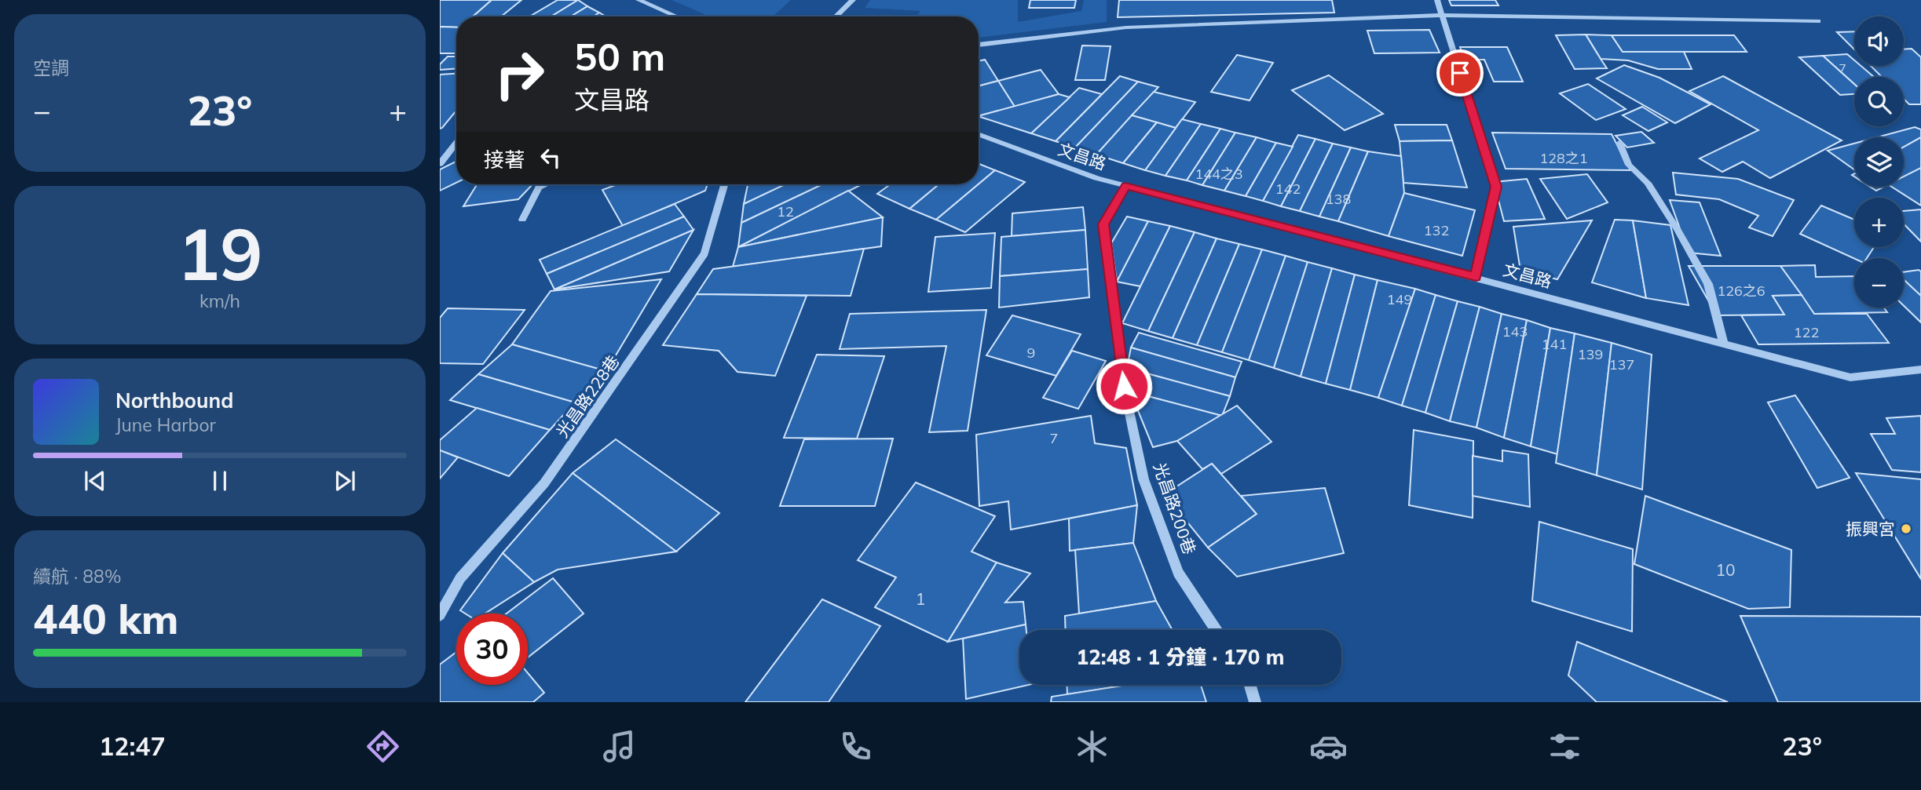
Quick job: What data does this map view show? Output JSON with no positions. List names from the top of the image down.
{
  "streets": {
    "street": ["文昌路", "光昌路228巷", "光昌路200巷"]
  },
  "crossings": [
    ["文昌路", "光昌路200巷"]
  ],
  "places": ["振興宮"],
  "house_numbers": [
    "7",
    "128之1",
    "144之3",
    "142",
    "138",
    "12",
    "132",
    "126之6",
    "149",
    "143",
    "122",
    "141",
    "9",
    "139",
    "137",
    "7",
    "10",
    "1"
  ],
  "page": {
    "tile": [
      "空調",
      ["19", "km/h"],
      ["續航 · 88%", "440 km"]
    ],
    "map_buttons": ["+", "−"],
    "turn": ["50 m", "文昌路"],
    "heat": ["−", "23°", "+"],
    "then": "接著",
    "song": ["Northbound", "June Harbor"],
    "limit": "30",
    "trip": "12:48 · 1 分鐘 · 170 m",
    "tabs": ["12:47", "23°"]
  }
}
